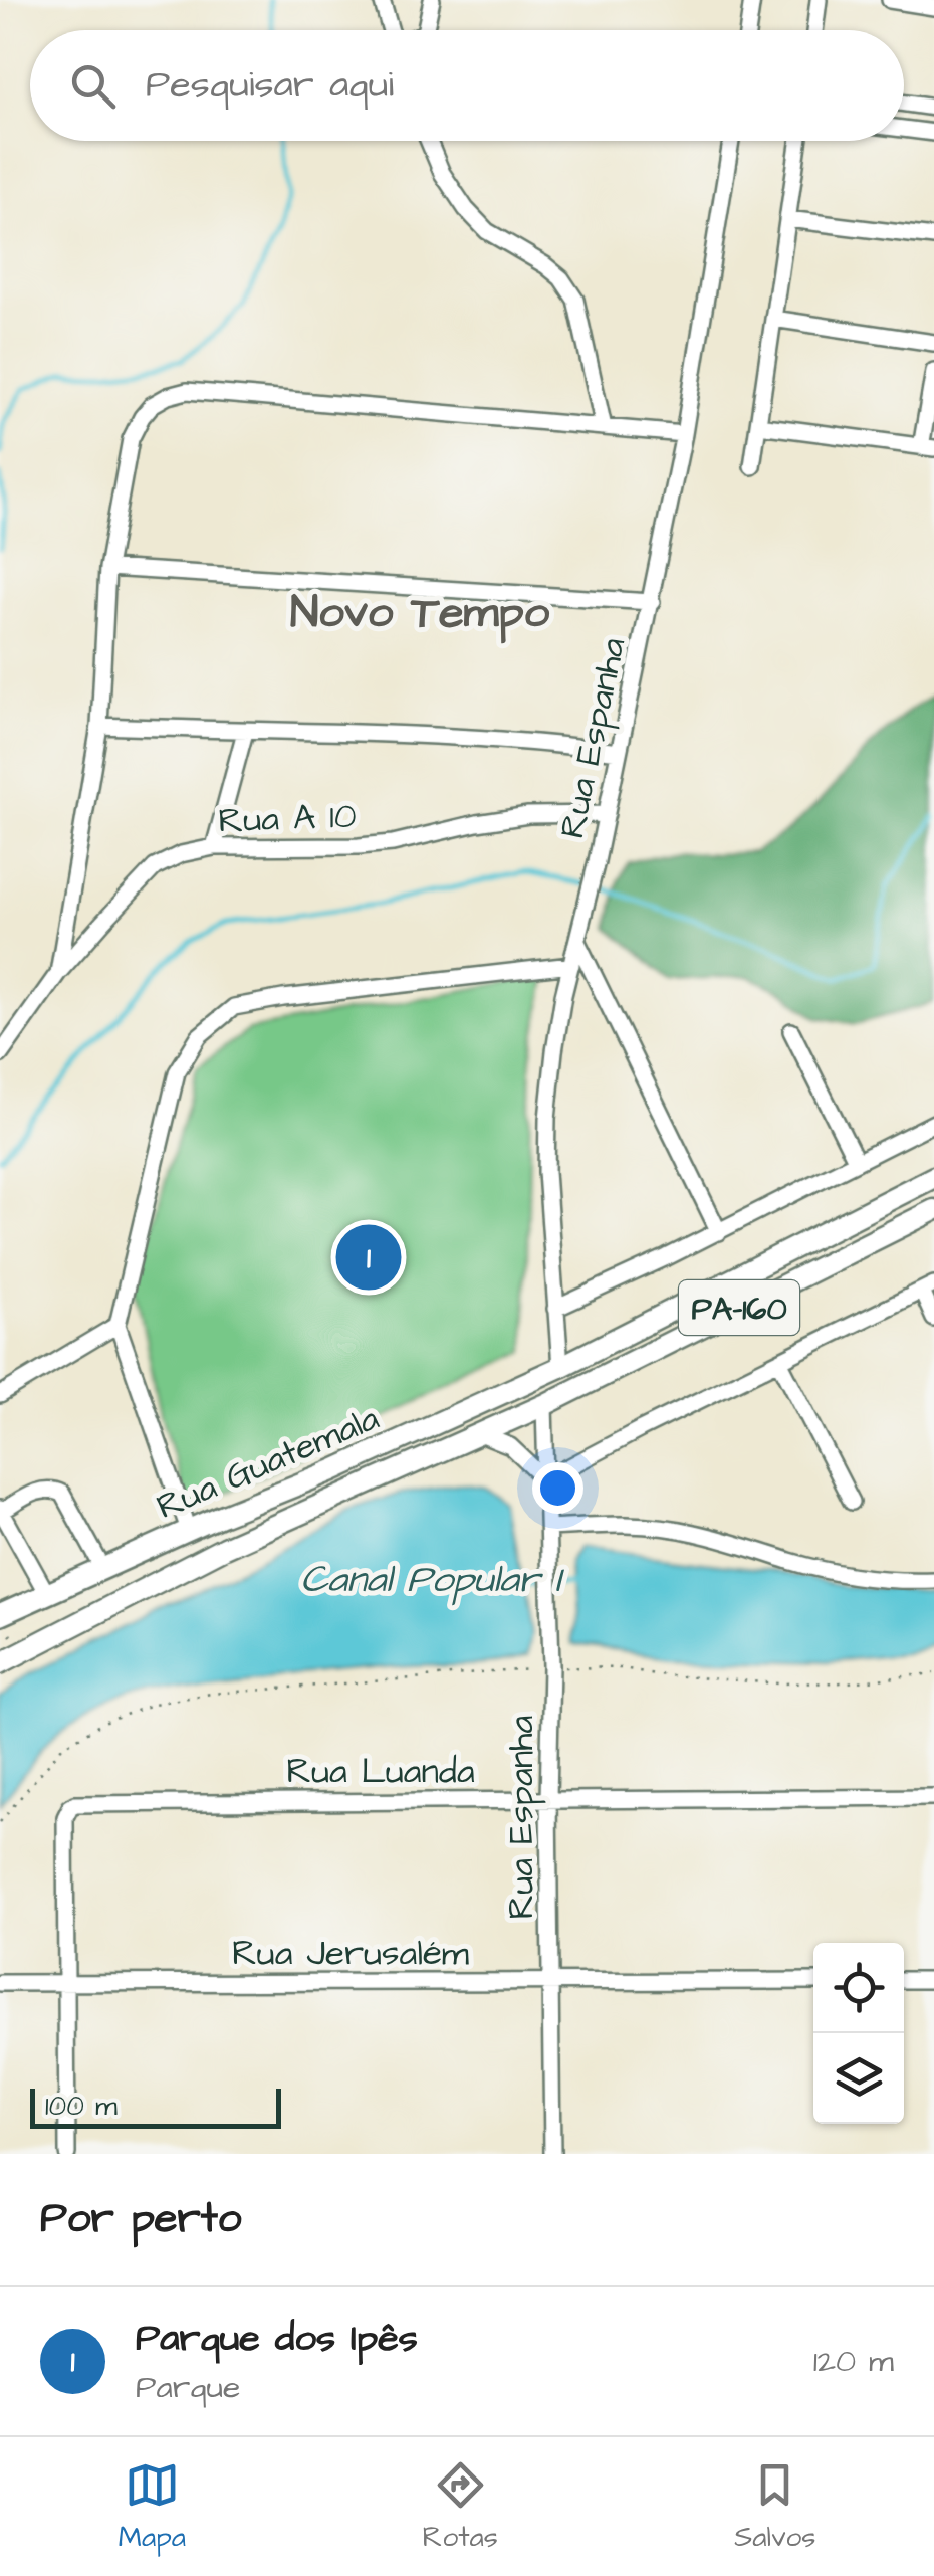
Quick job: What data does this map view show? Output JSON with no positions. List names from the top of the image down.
{
  "streets": {
    "main road": ["PA-160", "Rua Guatemala"],
    "street": [
      "Rua Espanha",
      "Rua A 10",
      "Rua Luanda",
      "Rua Jerusalém"
    ]
  },
  "crossings": [
    ["Rua Espanha", "Rua A 10"],
    ["Rua Espanha", "PA-160"],
    ["Rua Espanha", "Rua Guatemala"],
    ["Rua Espanha", "Rua Luanda"],
    ["Rua Espanha", "Rua Jerusalém"],
    ["PA-160", "Rua Guatemala"],
    ["Rua Luanda", "Rua Jerusalém"]
  ],
  "districts": ["Novo Tempo"],
  "water": ["Canal Popular I"],
  "scale_bar": "100 m",
  "page": {
    "search": "Pesquisar aqui",
    "pins": "1",
    "scale": "100 m",
    "heading": "Por perto",
    "list": [
      {
        "mark": "1",
        "name": "Parque dos Ipês",
        "note": "Parque",
        "value": "120 m"
      }
    ],
    "nav": ["Mapa", "Rotas", "Salvos"]
  }
}
